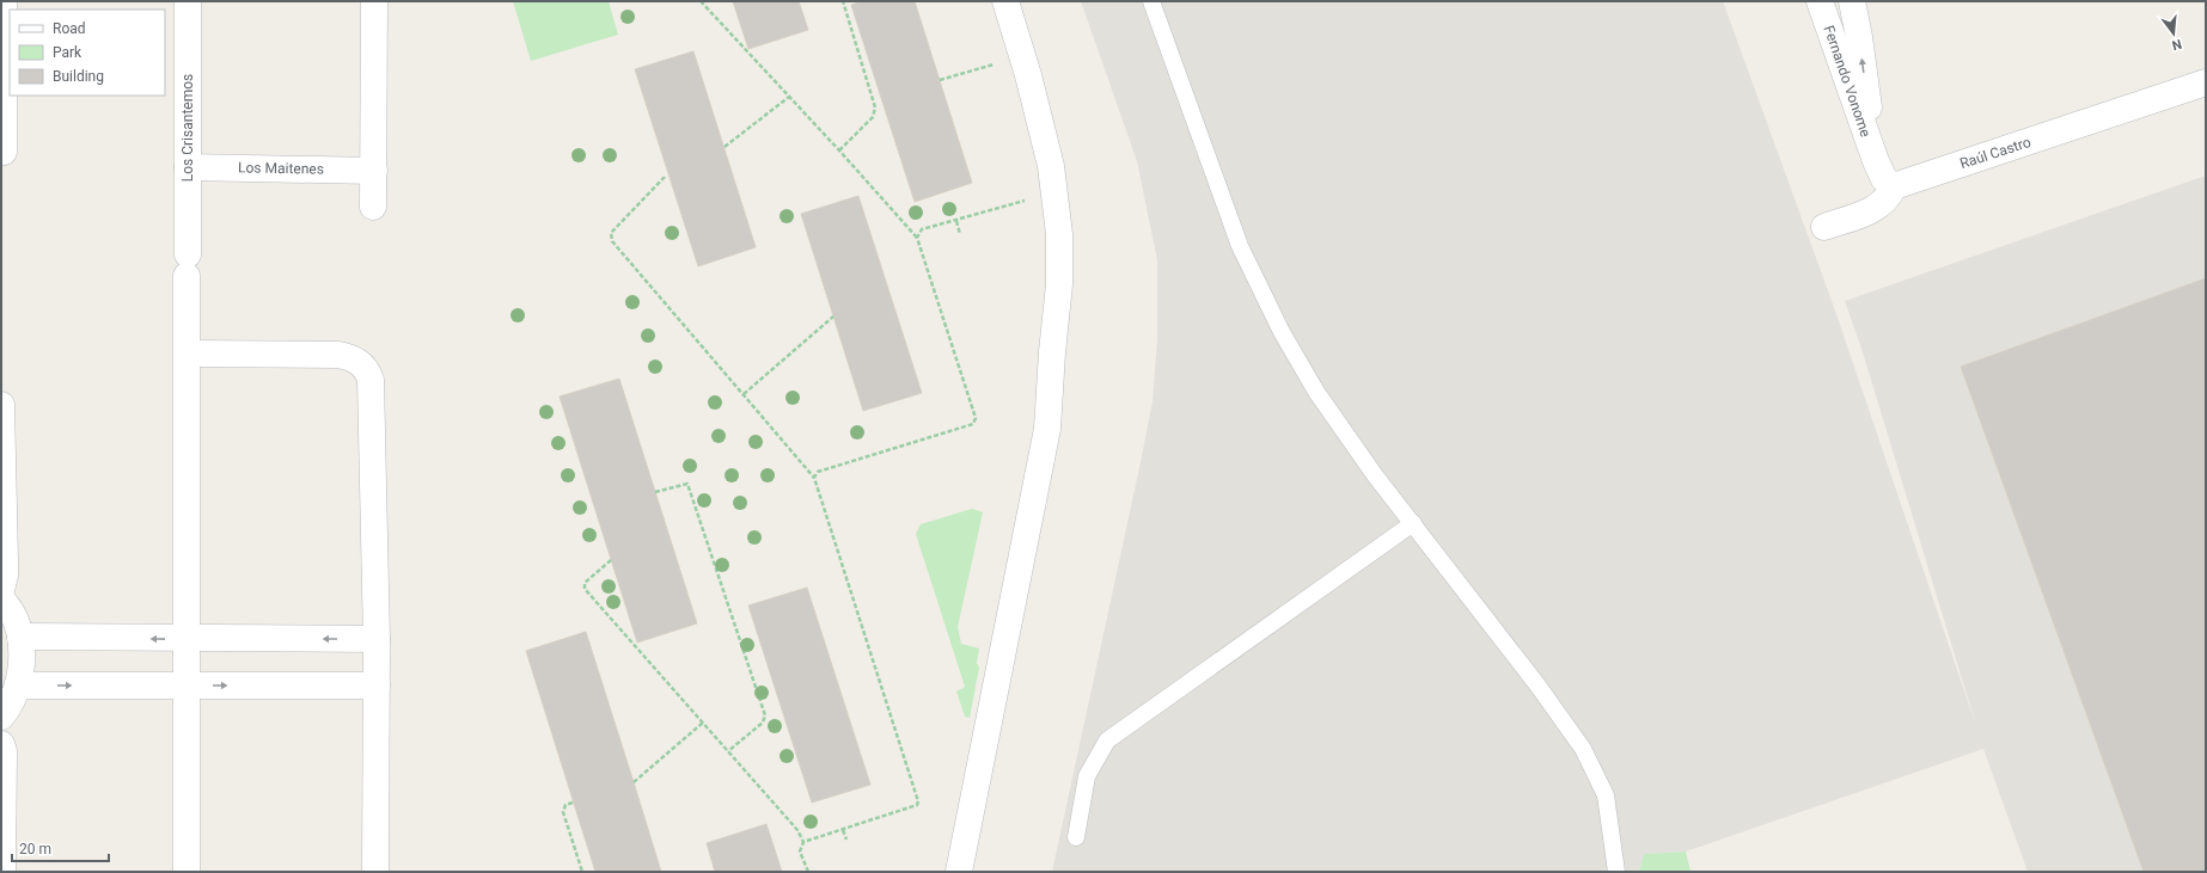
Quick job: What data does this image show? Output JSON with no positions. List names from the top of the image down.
{
  "streets": {
    "street": [
      "Fernando Vonome",
      "Los Crisantemos",
      "Raúl Castro",
      "Los Maitenes"
    ]
  },
  "crossings": [
    ["Fernando Vonome", "Raúl Castro"],
    ["Los Crisantemos", "Los Maitenes"]
  ],
  "legend": ["Road", "Park", "Building"],
  "scale_bar": "20 m",
  "north": "bottom"
}
